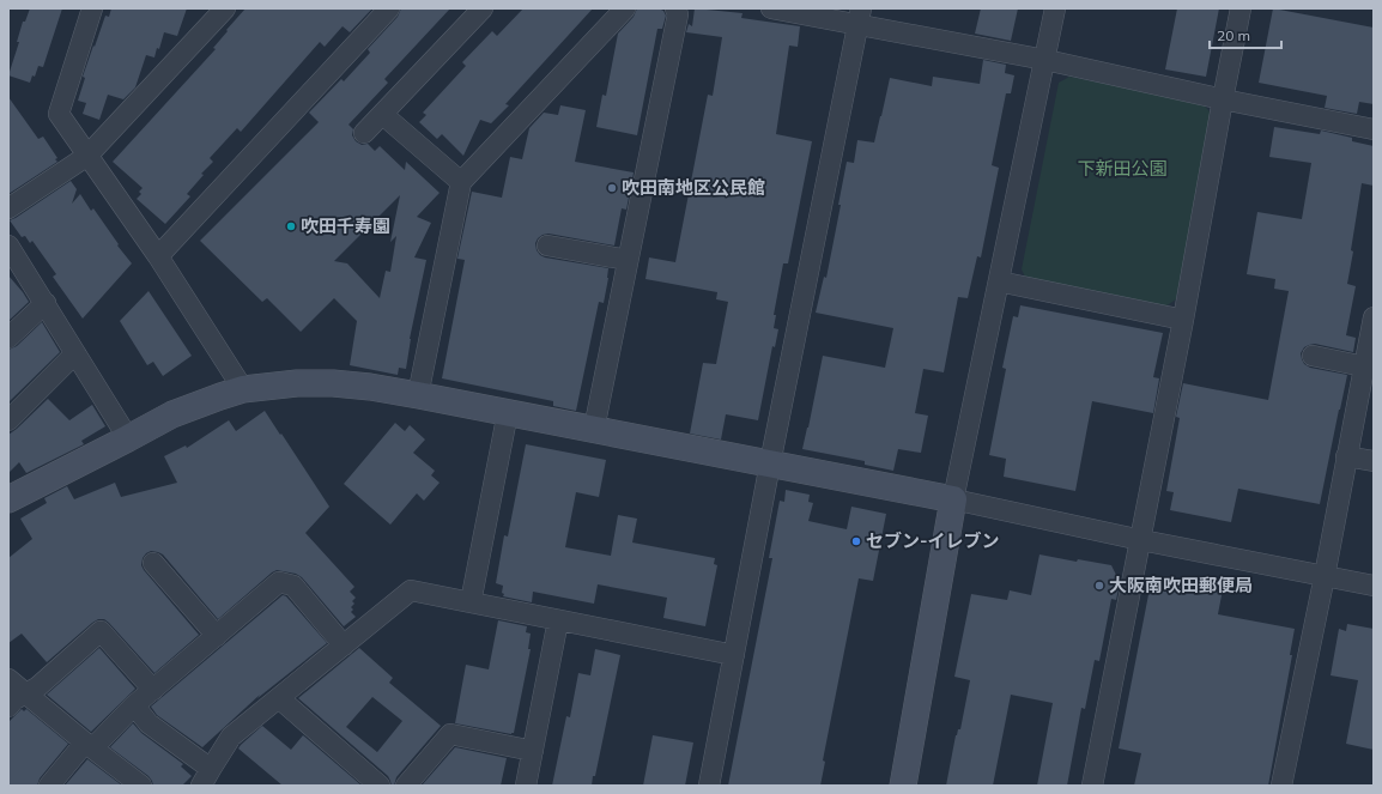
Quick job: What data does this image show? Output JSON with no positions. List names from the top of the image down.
{
  "parks": ["下新田公園"],
  "places": [
    "吹田南地区公民館",
    "吹田千寿園",
    "セブン-イレブン",
    "大阪南吹田郵便局"
  ],
  "scale_bar": "20 m"
}
